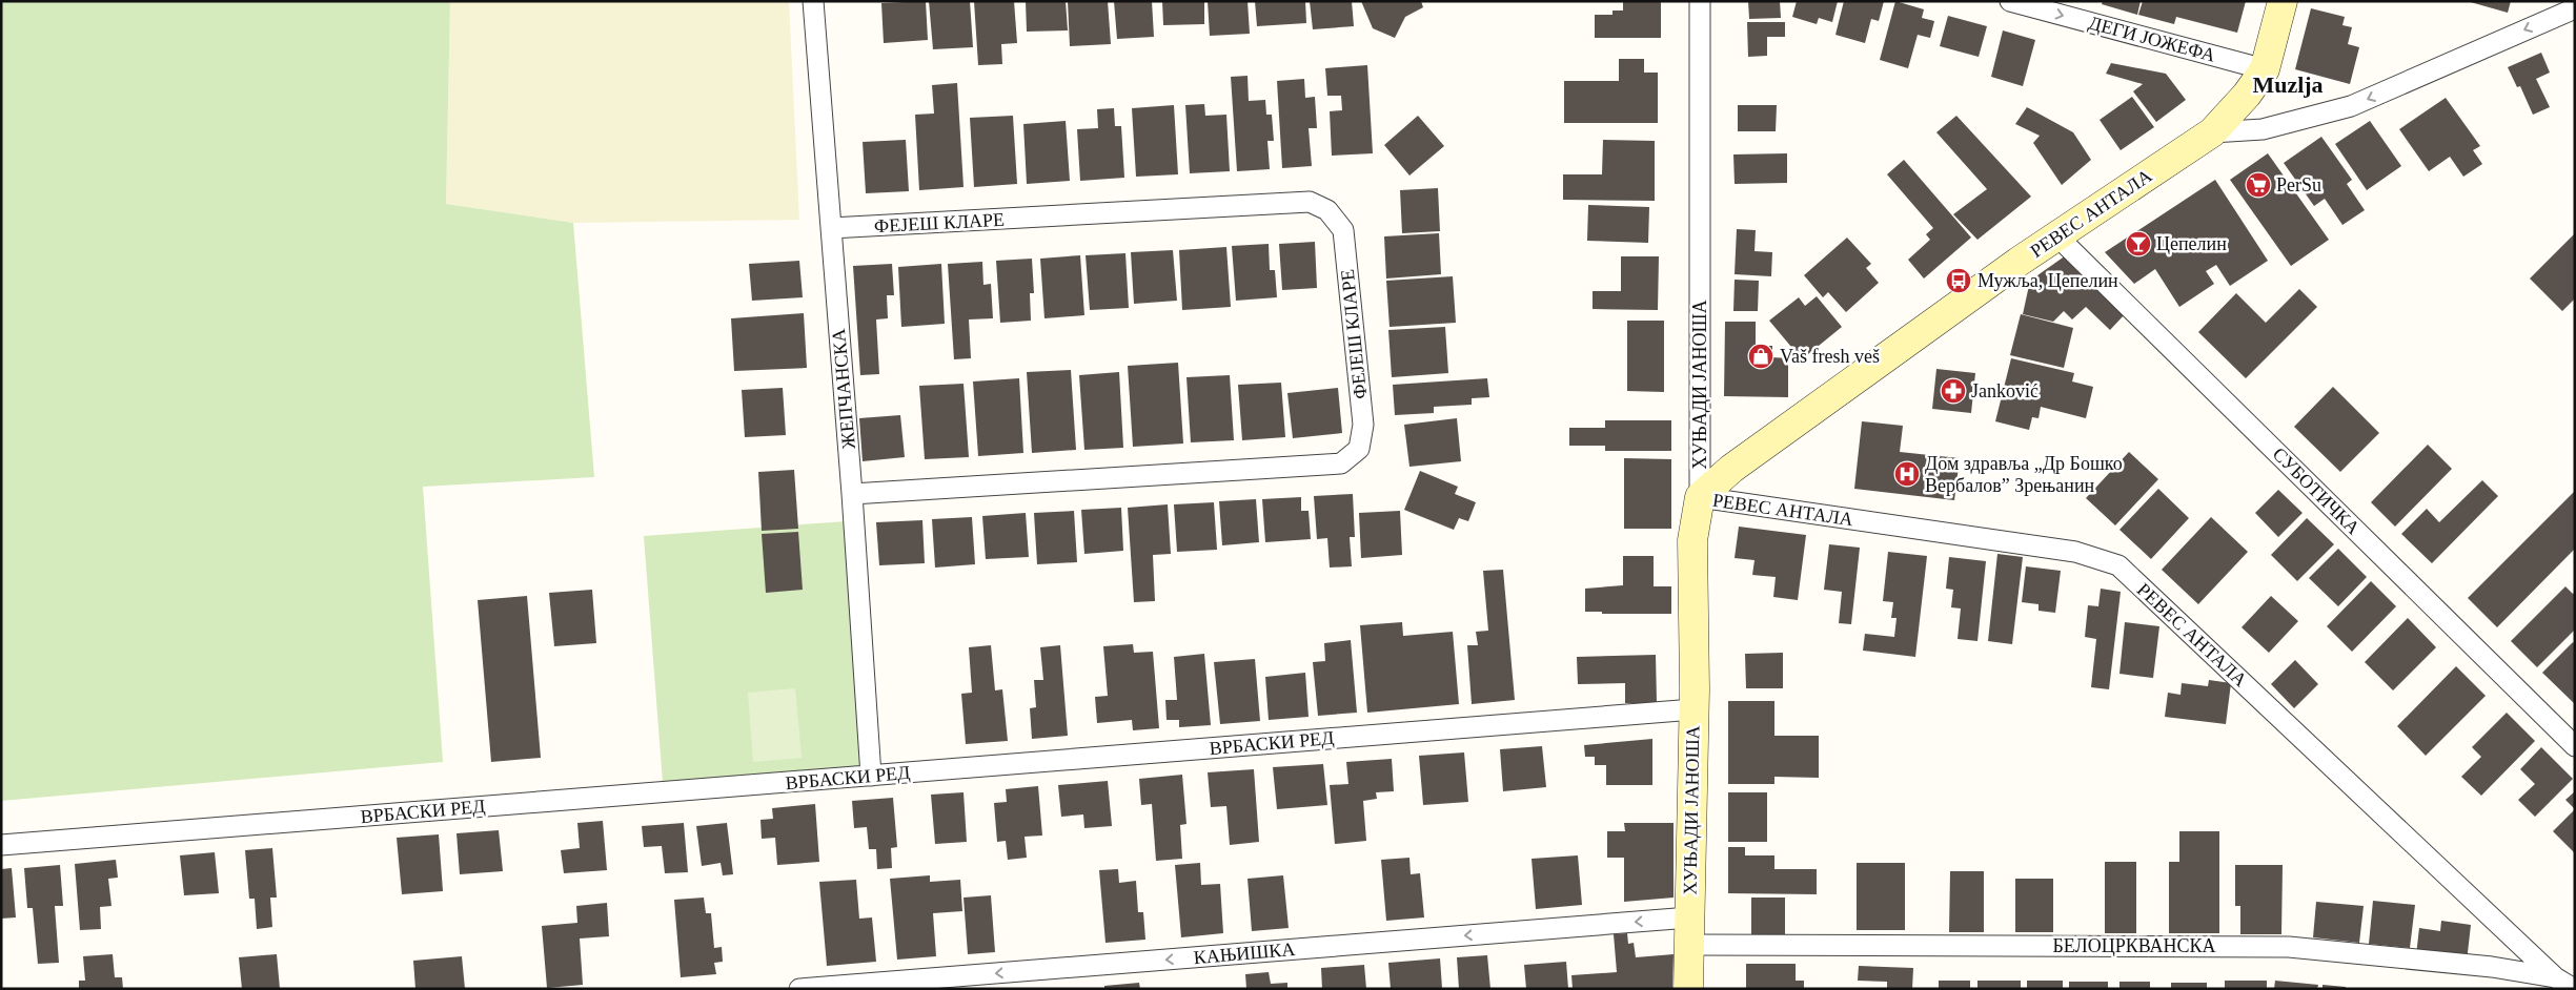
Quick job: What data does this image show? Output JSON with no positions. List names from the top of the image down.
{
  "streets": {
    "street": [
      "ДЕГИ ЈОЖЕФА",
      "РЕВЕС АНТАЛА",
      "ФЕЈЕШ КЛАРЕ",
      "ХУЊАДИ ЈАНОША",
      "ЖЕПЧАНСКА",
      "СУБОТИЧКА",
      "ВРБАСКИ РЕД",
      "БЕЛОЦРКВАНСКА",
      "КАЊИШКА"
    ]
  },
  "crossings": [
    ["ДЕГИ ЈОЖЕФА", "РЕВЕС АНТАЛА"],
    ["РЕВЕС АНТАЛА", "ХУЊАДИ ЈАНОША"],
    ["РЕВЕС АНТАЛА", "СУБОТИЧКА"],
    ["РЕВЕС АНТАЛА", "БЕЛОЦРКВАНСКА"],
    ["ФЕЈЕШ КЛАРЕ", "ЖЕПЧАНСКА"],
    ["ХУЊАДИ ЈАНОША", "ВРБАСКИ РЕД"],
    ["ХУЊАДИ ЈАНОША", "БЕЛОЦРКВАНСКА"],
    ["ХУЊАДИ ЈАНОША", "КАЊИШКА"],
    ["ЖЕПЧАНСКА", "ВРБАСКИ РЕД"],
    ["БЕЛОЦРКВАНСКА", "КАЊИШКА"]
  ],
  "one_way": ["ДЕГИ ЈОЖЕФА", "КАЊИШКА"],
  "districts": ["Muzlja"],
  "places": {
    "supermarket": ["PerSu"],
    "bar": ["Цепелин"],
    "bus stop": ["Мужља, Цепелин"],
    "shop": ["Vaš fresh veš"],
    "pharmacy": ["Janković"],
    "hospital": ["Дом здравља „Др Бошко Вербалов” Зрењанин"]
  }
}
